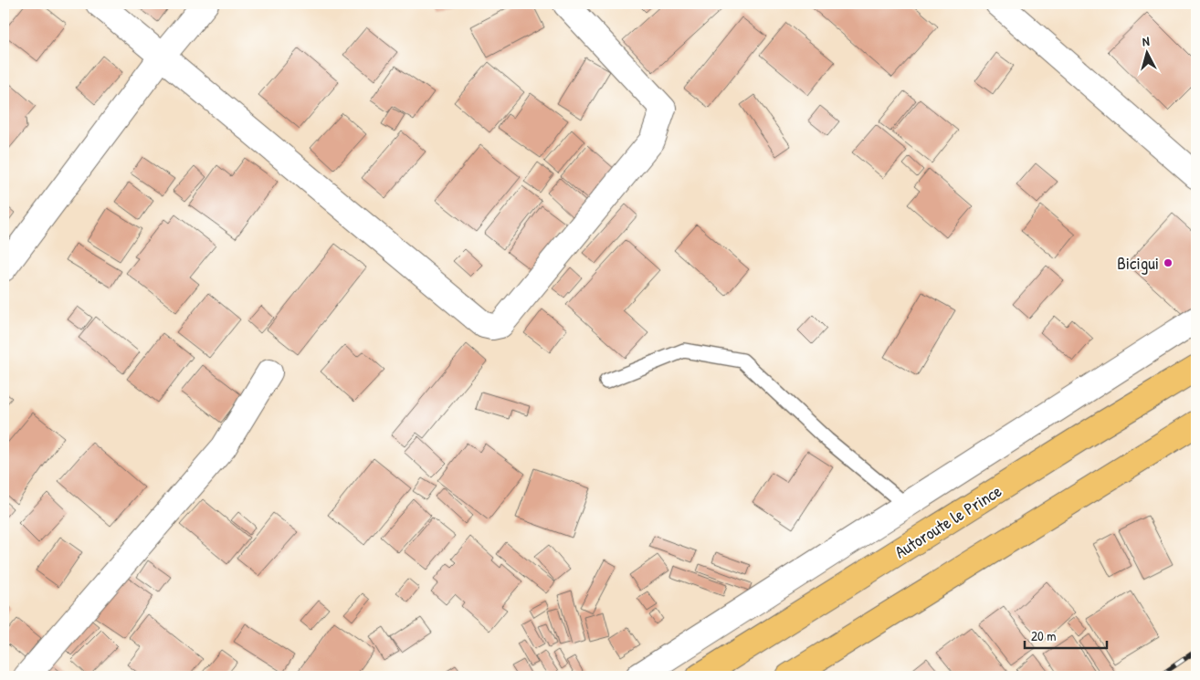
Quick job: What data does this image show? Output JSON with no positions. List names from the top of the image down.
{
  "streets": {
    "main road": ["Autoroute le Prince"]
  },
  "places": ["Bicigui"],
  "scale_bar": "20 m",
  "north": "top"
}
